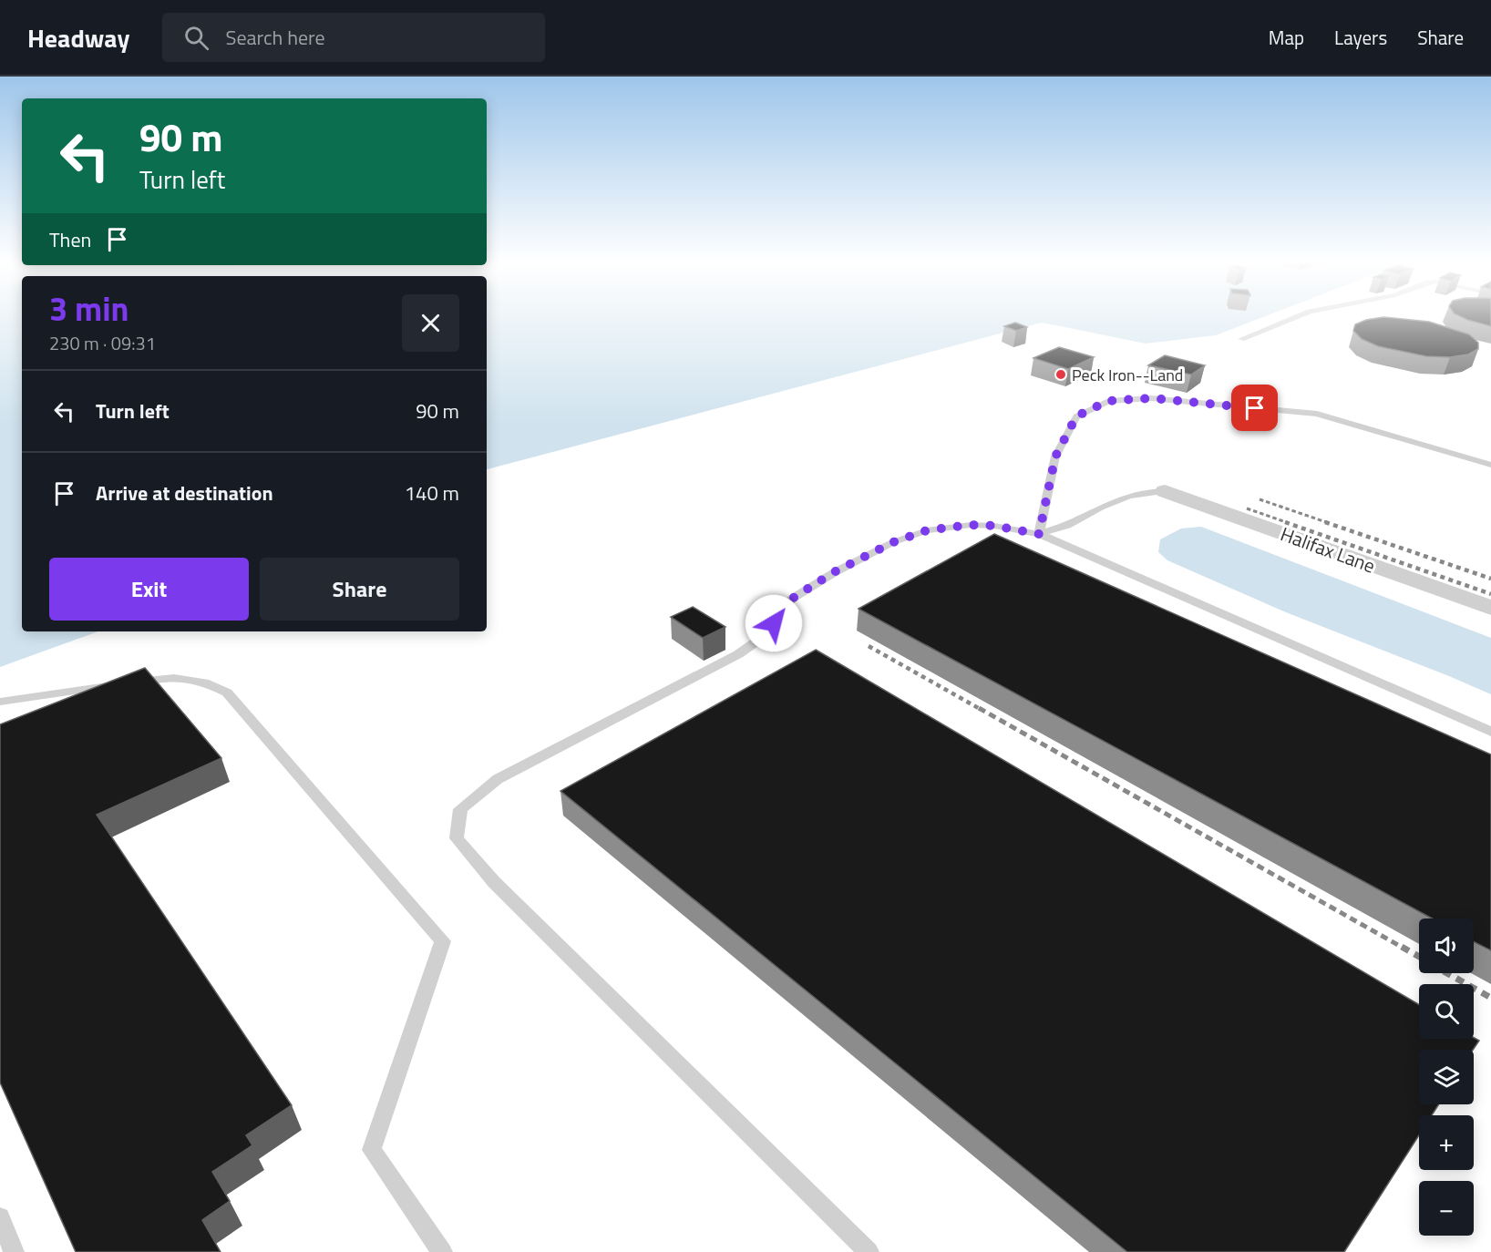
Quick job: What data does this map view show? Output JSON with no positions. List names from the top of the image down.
{
  "streets": {
    "street": ["Halifax Lane"]
  },
  "places": ["Peck Iron--Land"],
  "page": {
    "header": "Headway",
    "search": "Search here",
    "nav": ["Map", "Layers", "Share"],
    "turn": ["90 m", "Turn left"],
    "then": "Then",
    "heading": ["3 min", "230 m · 09:31"],
    "list": [
      {
        "name": "Turn left",
        "value": "90 m"
      },
      {
        "name": "Arrive at destination",
        "value": "140 m"
      }
    ],
    "buttons": ["Exit", "Share"],
    "map_buttons": ["+", "−"]
  }
}
